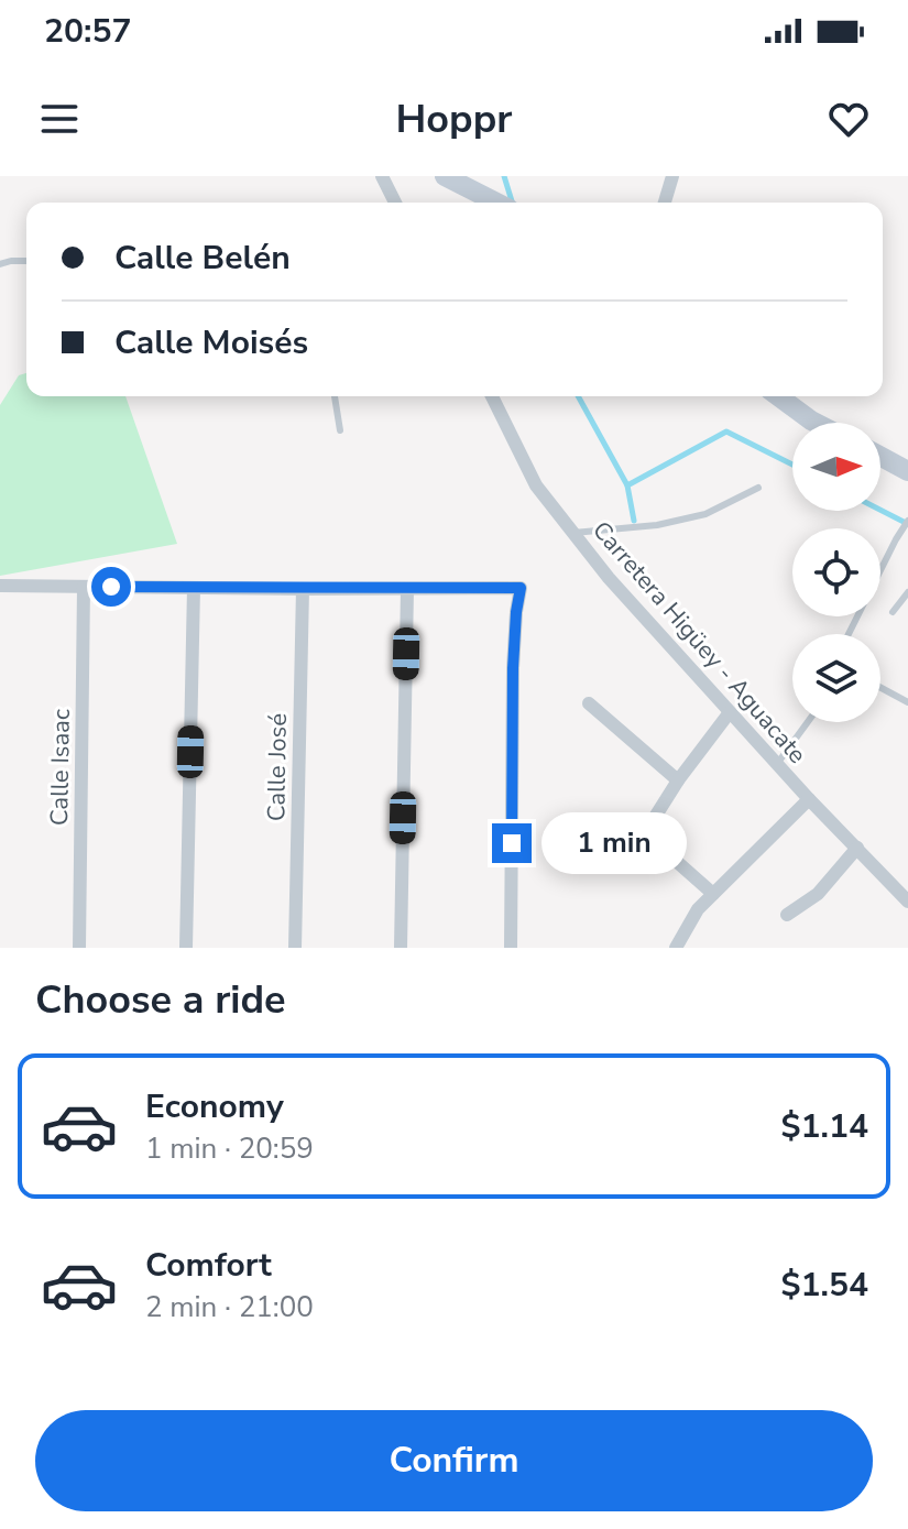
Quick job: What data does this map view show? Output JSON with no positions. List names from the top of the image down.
{
  "streets": {
    "street": ["Carretera Higüey - Aguacate", "Calle Isaac", "Calle José"]
  },
  "north": "right",
  "page": {
    "status": "20:57",
    "header": "Hoppr",
    "banner": ["Calle Belén", "Calle Moisés"],
    "bubble": "1 min",
    "heading": "Choose a ride",
    "list": [
      {
        "name": "Economy",
        "note": "1 min · 20:59",
        "value": "$1.14"
      },
      {
        "name": "Comfort",
        "note": "2 min · 21:00",
        "value": "$1.54"
      }
    ],
    "buttons": "Confirm"
  }
}
